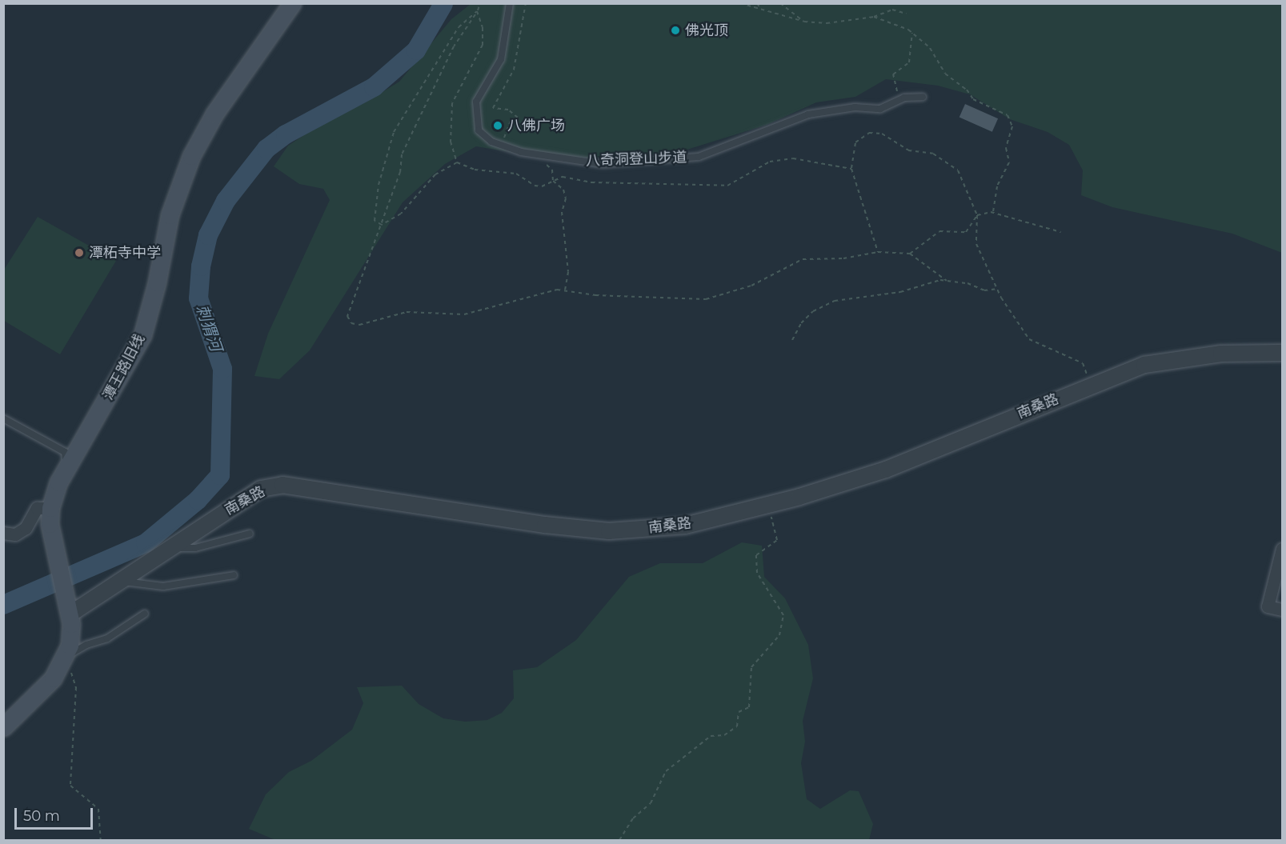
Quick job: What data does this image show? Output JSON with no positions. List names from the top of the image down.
{
  "streets": {
    "main road": ["潭王路旧线"],
    "street": ["南桑路"],
    "lane": ["八奇洞登山步道"]
  },
  "crossings": [
    ["潭王路旧线", "南桑路"]
  ],
  "water": ["刺猬河"],
  "places": ["佛光顶", "八佛广场", "潭柘寺中学"],
  "scale_bar": "50 m"
}
